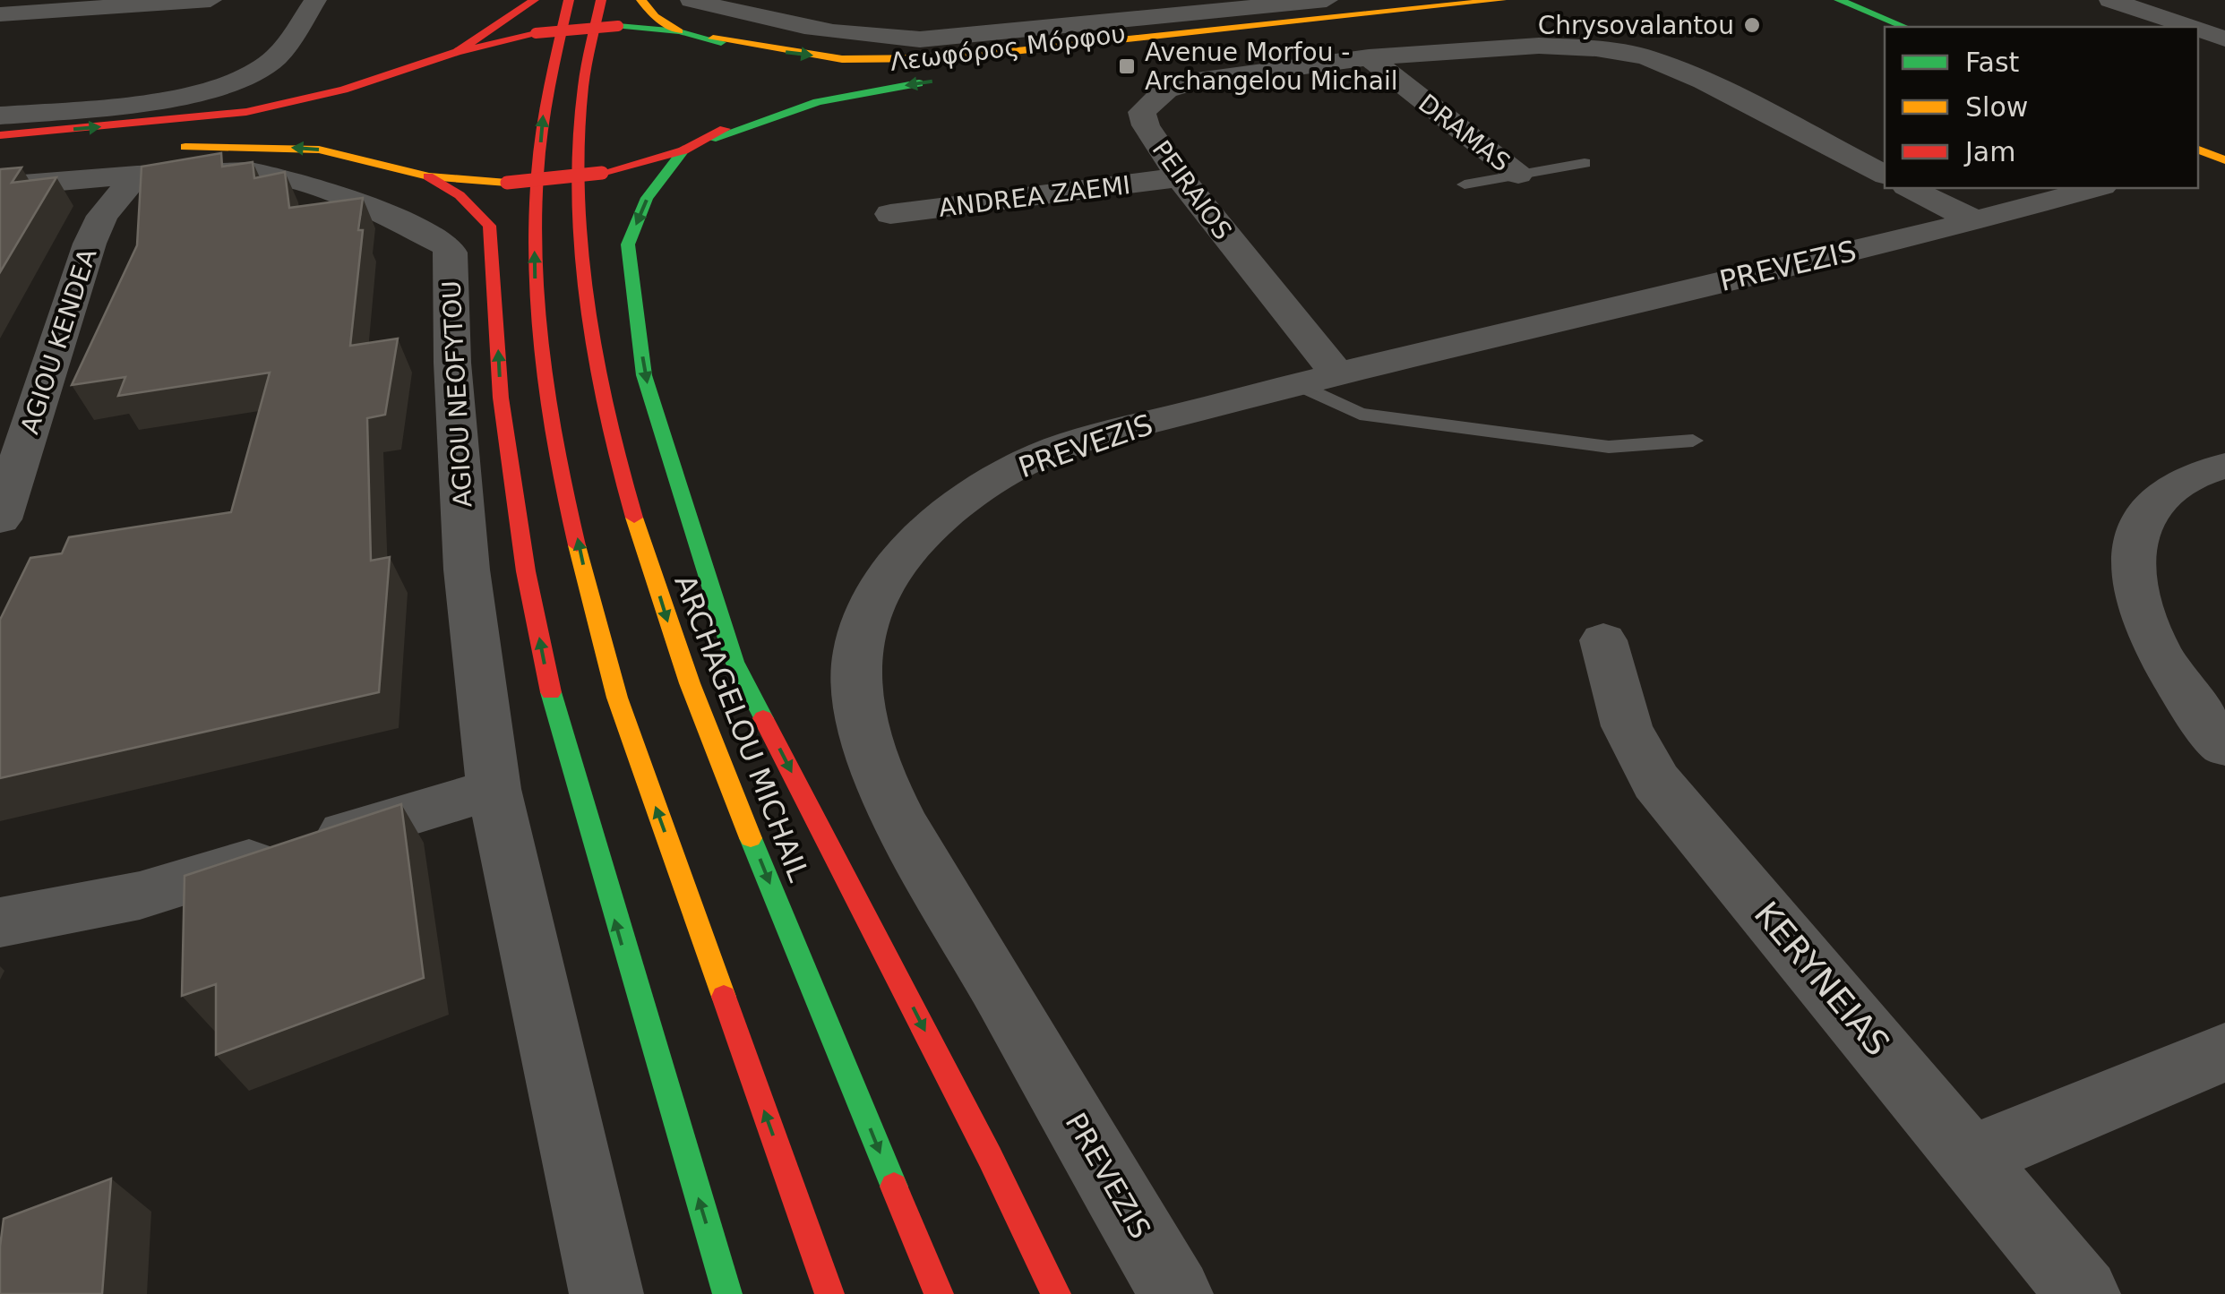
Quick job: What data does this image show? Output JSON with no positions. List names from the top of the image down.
{
  "streets": {
    "main road": ["Λεωφόρος Μόρφου", "ARCHAGELOU MICHAIL"],
    "street": [
      "DRAMAS",
      "PEIRAIOS",
      "ANDREA ZAEMI",
      "PREVEZIS",
      "AGIOU KENDEA",
      "AGIOU NEOFYTOU",
      "KERYNEIAS"
    ]
  },
  "crossings": [
    ["DRAMAS", "PEIRAIOS"],
    ["PEIRAIOS", "ANDREA ZAEMI"],
    ["PEIRAIOS", "PREVEZIS"],
    ["AGIOU KENDEA", "AGIOU NEOFYTOU"]
  ],
  "places": {
    "other": ["Chrysovalantou"],
    "transit": ["Avenue Morfou - Archangelou Michail"]
  },
  "legend": ["Fast", "Slow", "Jam"]
}
